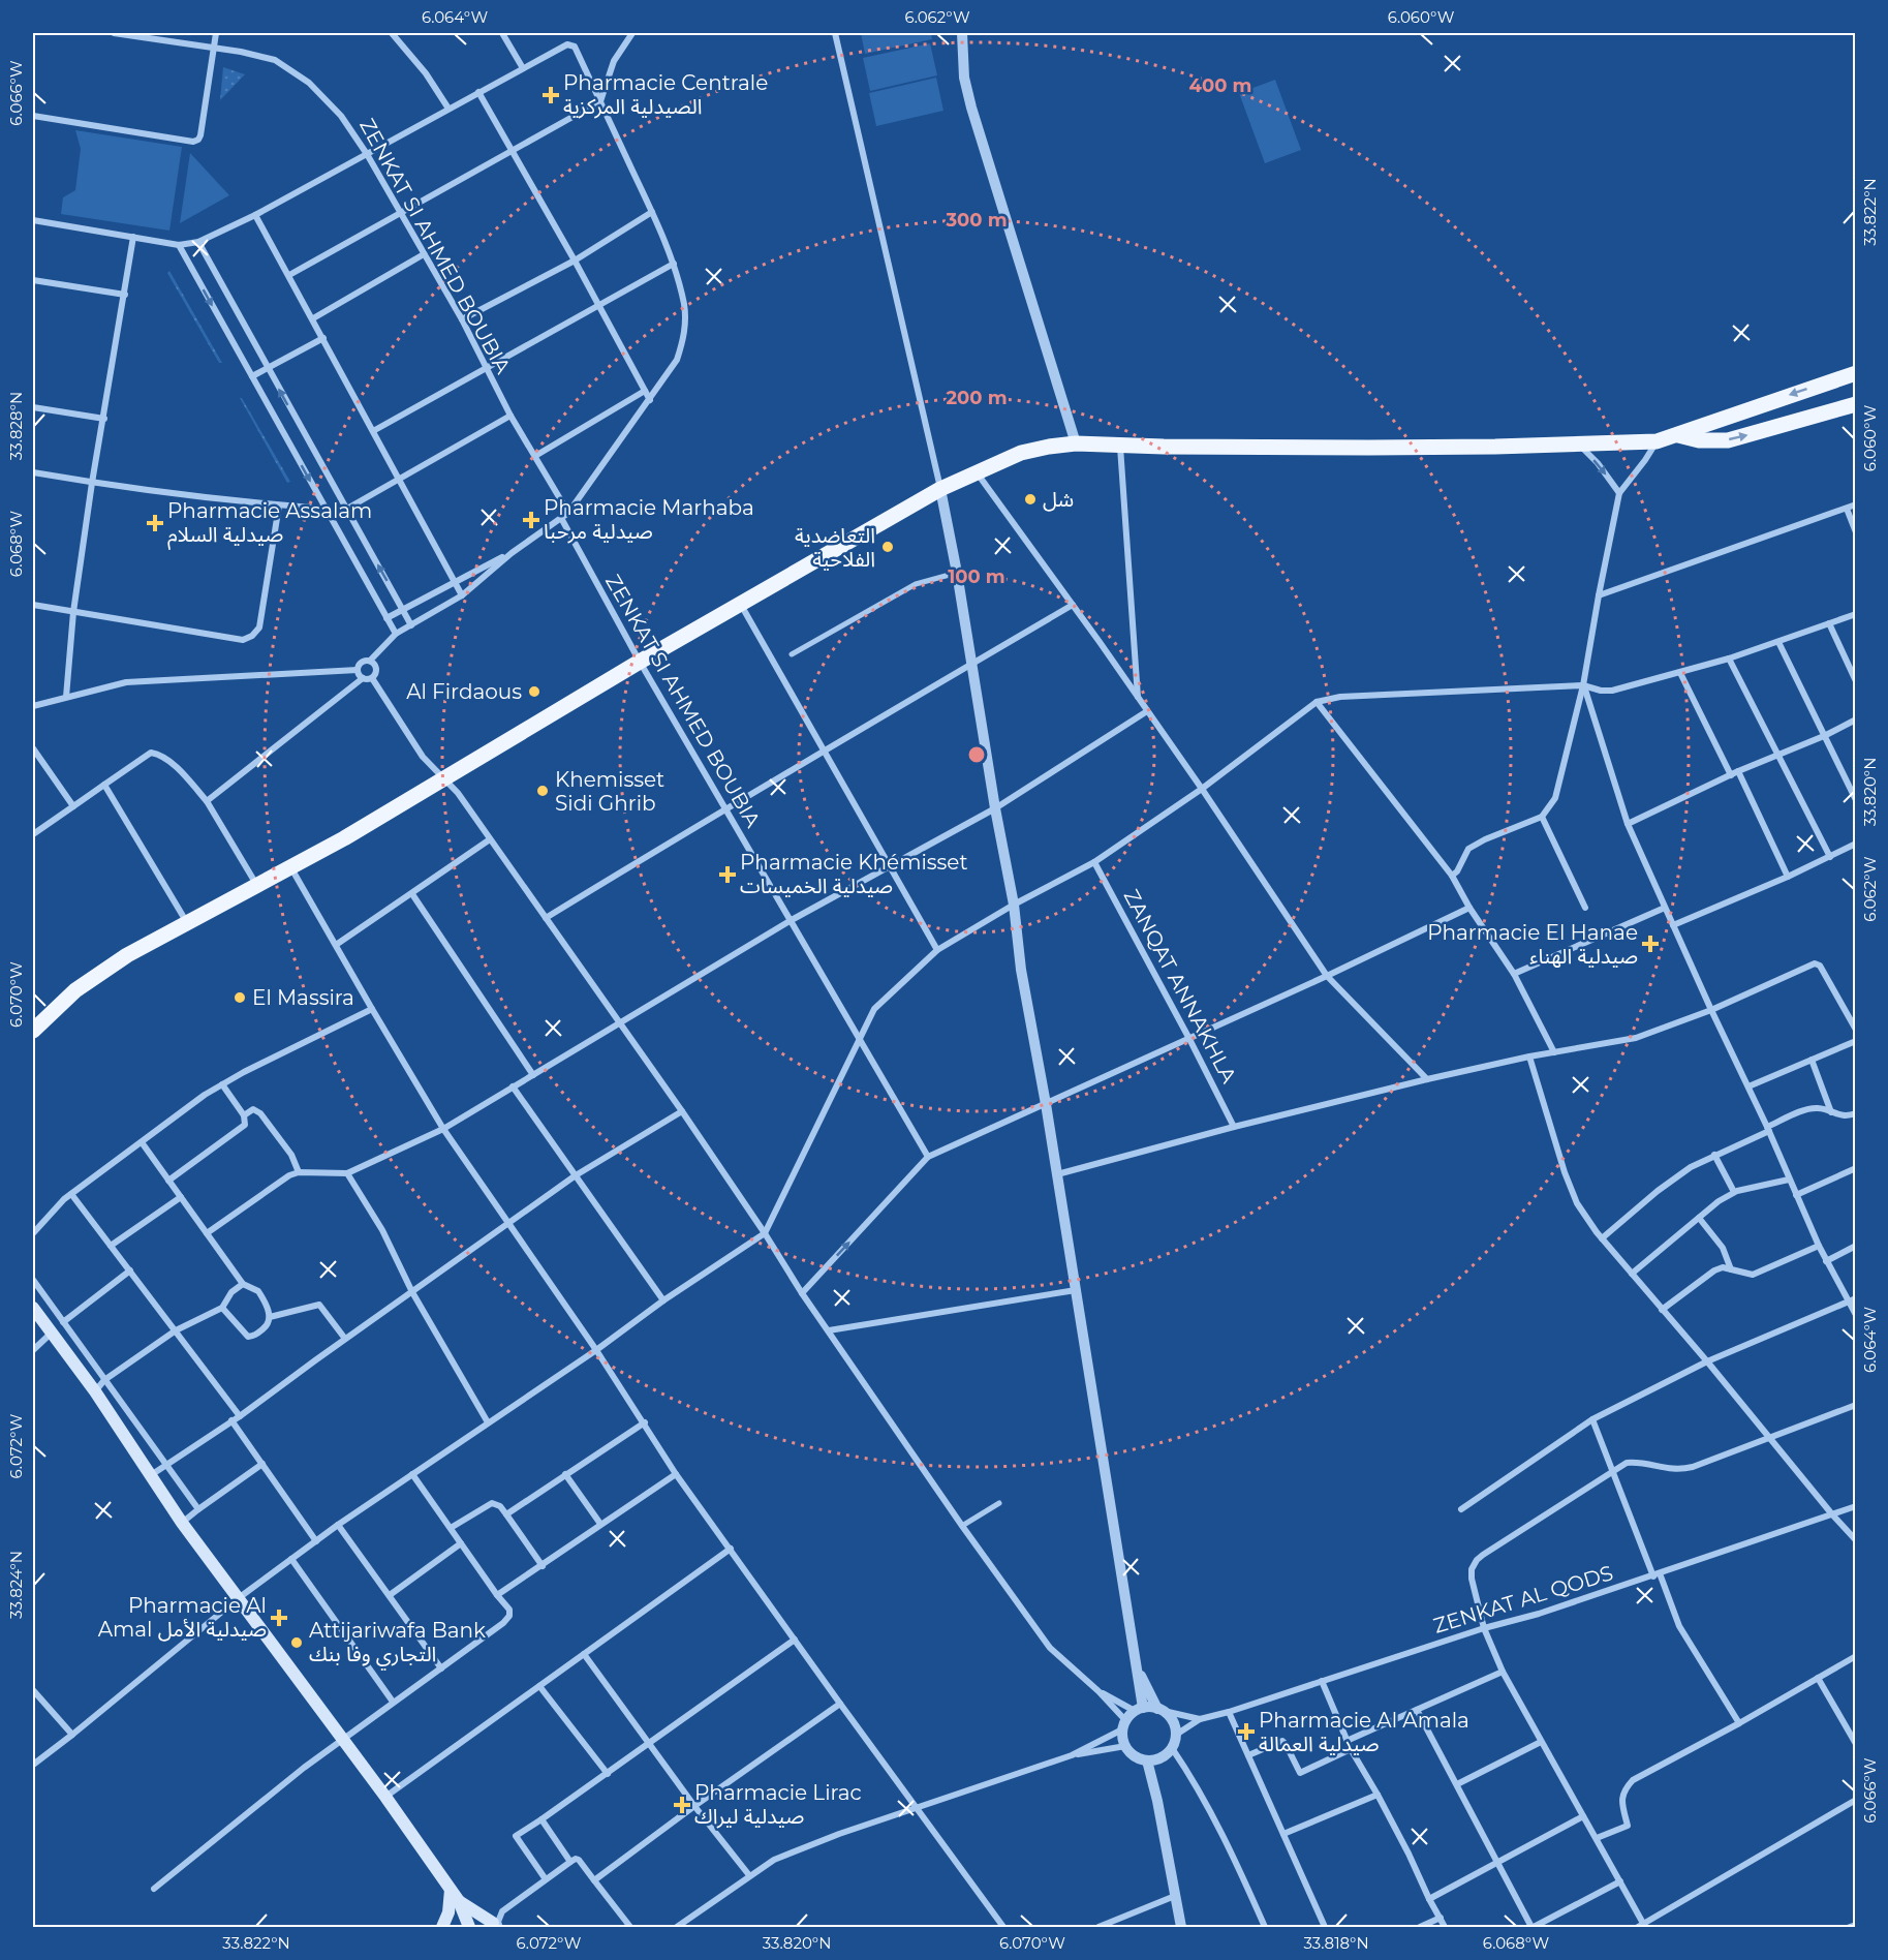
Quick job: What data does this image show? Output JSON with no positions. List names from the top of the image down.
{
  "streets": {
    "street": ["ZENKAT SI AHMED BOUBIA", "ZANQAT ANNAKHLA", "ZENKAT AL QODS"]
  },
  "places": {
    "health": [
      "Pharmacie Centrale الصيدلية المركزية",
      "Pharmacie Marhaba صيدلية مرحبا",
      "Pharmacie Assalam صيدلية السلام",
      "Pharmacie Khémisset صيدلية الخميسات",
      "Pharmacie El Hanae صيدلية الهناء",
      "Pharmacie Al Amal صيدلية الأمل",
      "Pharmacie Al Amala صيدلية العمالة",
      "Pharmacie Lirac صيدلية ليراك"
    ],
    "other": [
      "شل",
      "التعاضدية الفلاحية",
      "Al Firdaous",
      "Khemisset Sidi Ghrib",
      "El Massira",
      "Attijariwafa Bank التجاري وفا بنك"
    ]
  },
  "coordinates": [
    "6.064°W",
    "6.062°W",
    "6.060°W",
    "6.066°W",
    "33.822°N",
    "33.828°N",
    "6.068°W",
    "33.820°N",
    "6.070°W",
    "6.072°W",
    "33.824°N",
    "33.818°N"
  ],
  "rings": [
    "400 m",
    "300 m",
    "200 m",
    "100 m"
  ]
}
